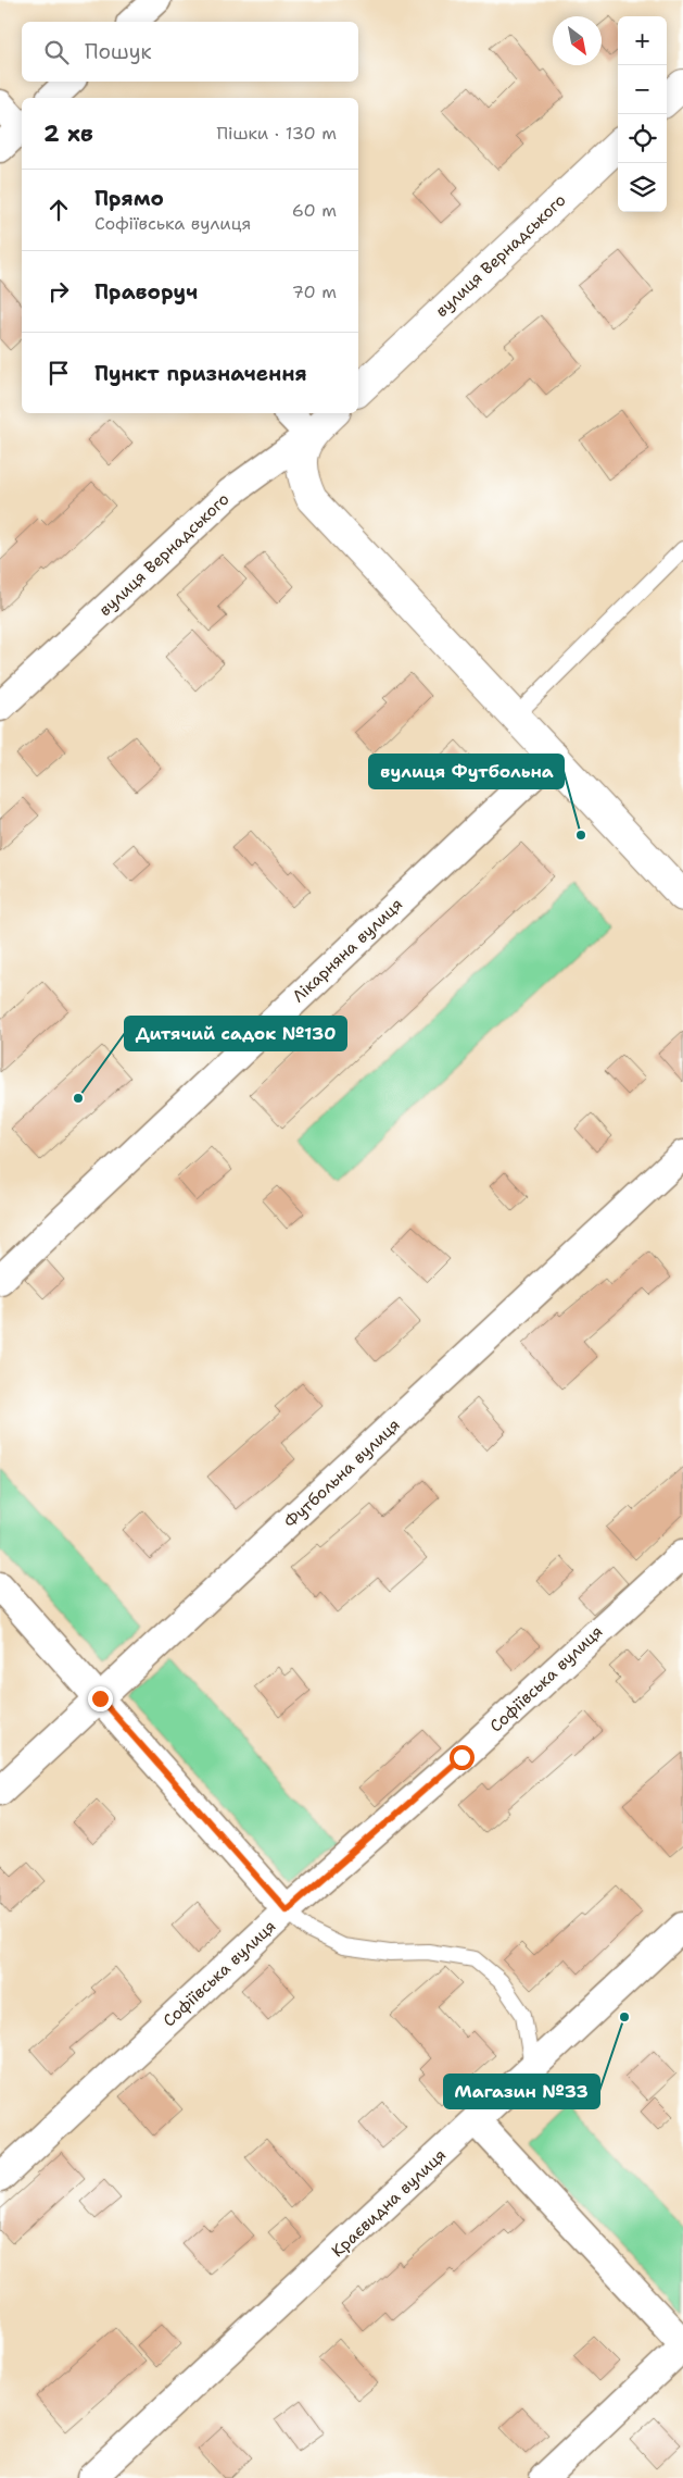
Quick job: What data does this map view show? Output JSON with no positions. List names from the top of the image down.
{
  "streets": {
    "street": [
      "вулиця Вернадського",
      "Лікарняна вулиця",
      "Футбольна вулиця",
      "Софіївська вулиця",
      "Краєвидна вулиця"
    ]
  },
  "places": ["вулиця Футбольна", "Дитячий садок №130", "Магазин №33"],
  "north": "bottom right",
  "page": {
    "map_buttons": ["+", "−"],
    "search": "Пошук",
    "heading": ["2 хв", "Пішки · 130 m"],
    "list": [
      ["Прямо", "Софіївська вулиця", "60 m"],
      ["Праворуч", "70 m"],
      "Пункт призначення"
    ]
  }
}
